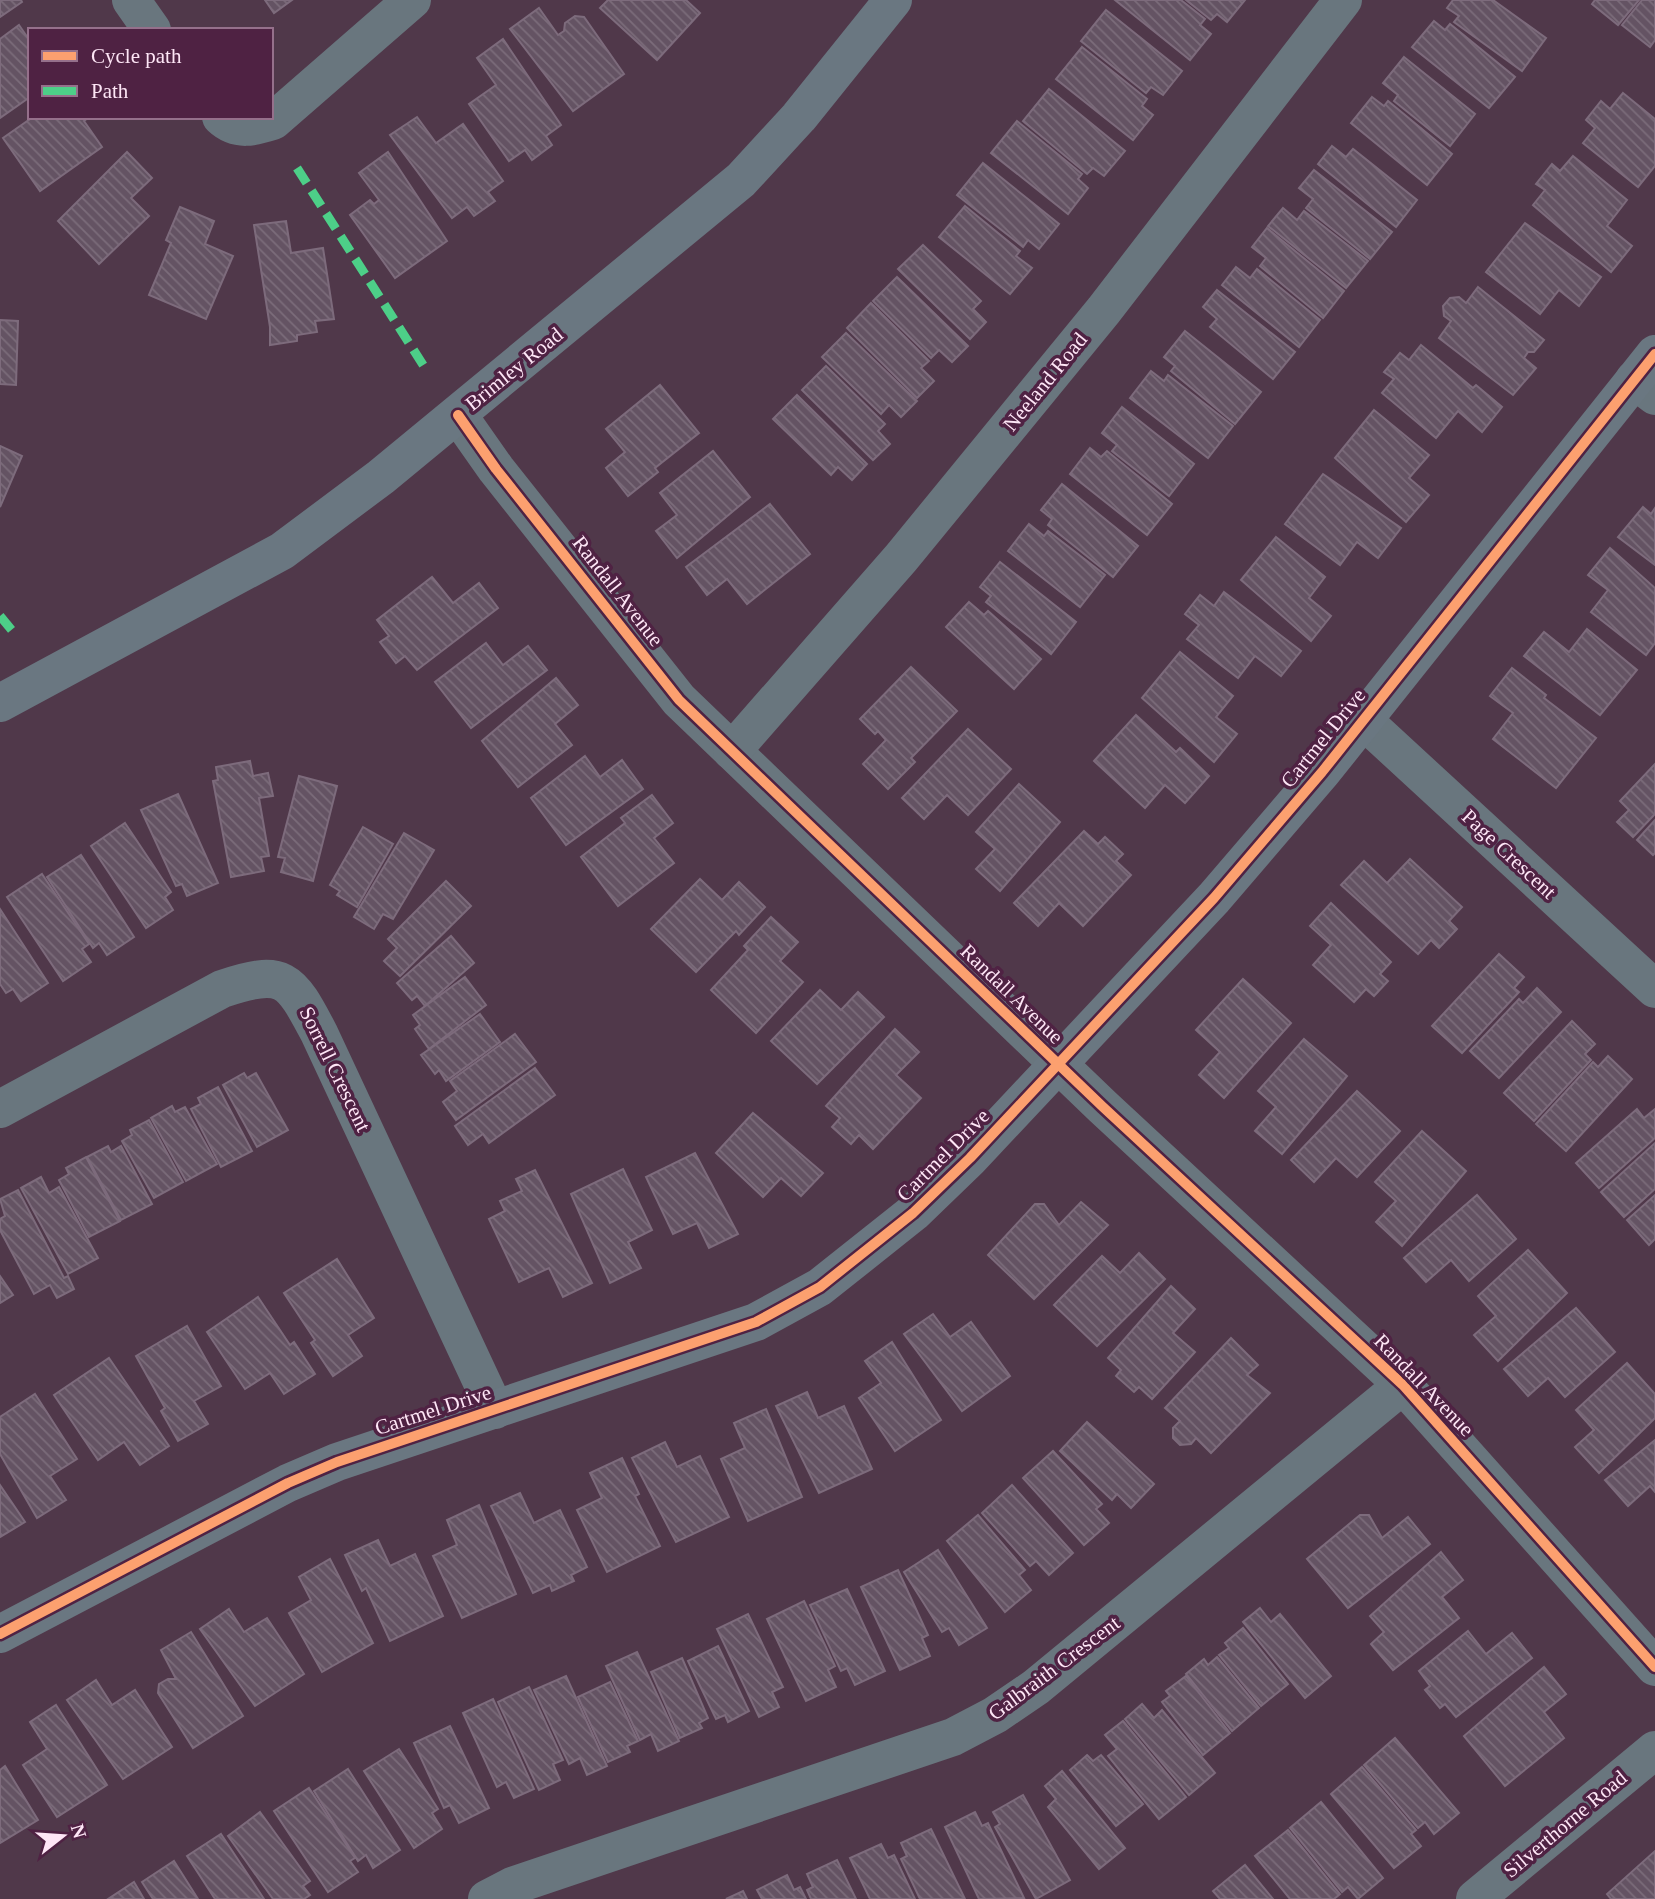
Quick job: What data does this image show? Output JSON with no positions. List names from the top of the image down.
{
  "streets": {
    "street": [
      "Brimley Road",
      "Neeland Road",
      "Randall Avenue",
      "Cartmel Drive",
      "Page Crescent",
      "Sorrell Crescent",
      "Galbraith Crescent",
      "Silverthorne Road"
    ]
  },
  "crossings": [
    ["Brimley Road", "Randall Avenue"],
    ["Neeland Road", "Randall Avenue"],
    ["Randall Avenue", "Cartmel Drive"],
    ["Randall Avenue", "Galbraith Crescent"],
    ["Cartmel Drive", "Page Crescent"],
    ["Cartmel Drive", "Sorrell Crescent"]
  ],
  "legend": ["Cycle path", "Path"],
  "north": "right"
}
